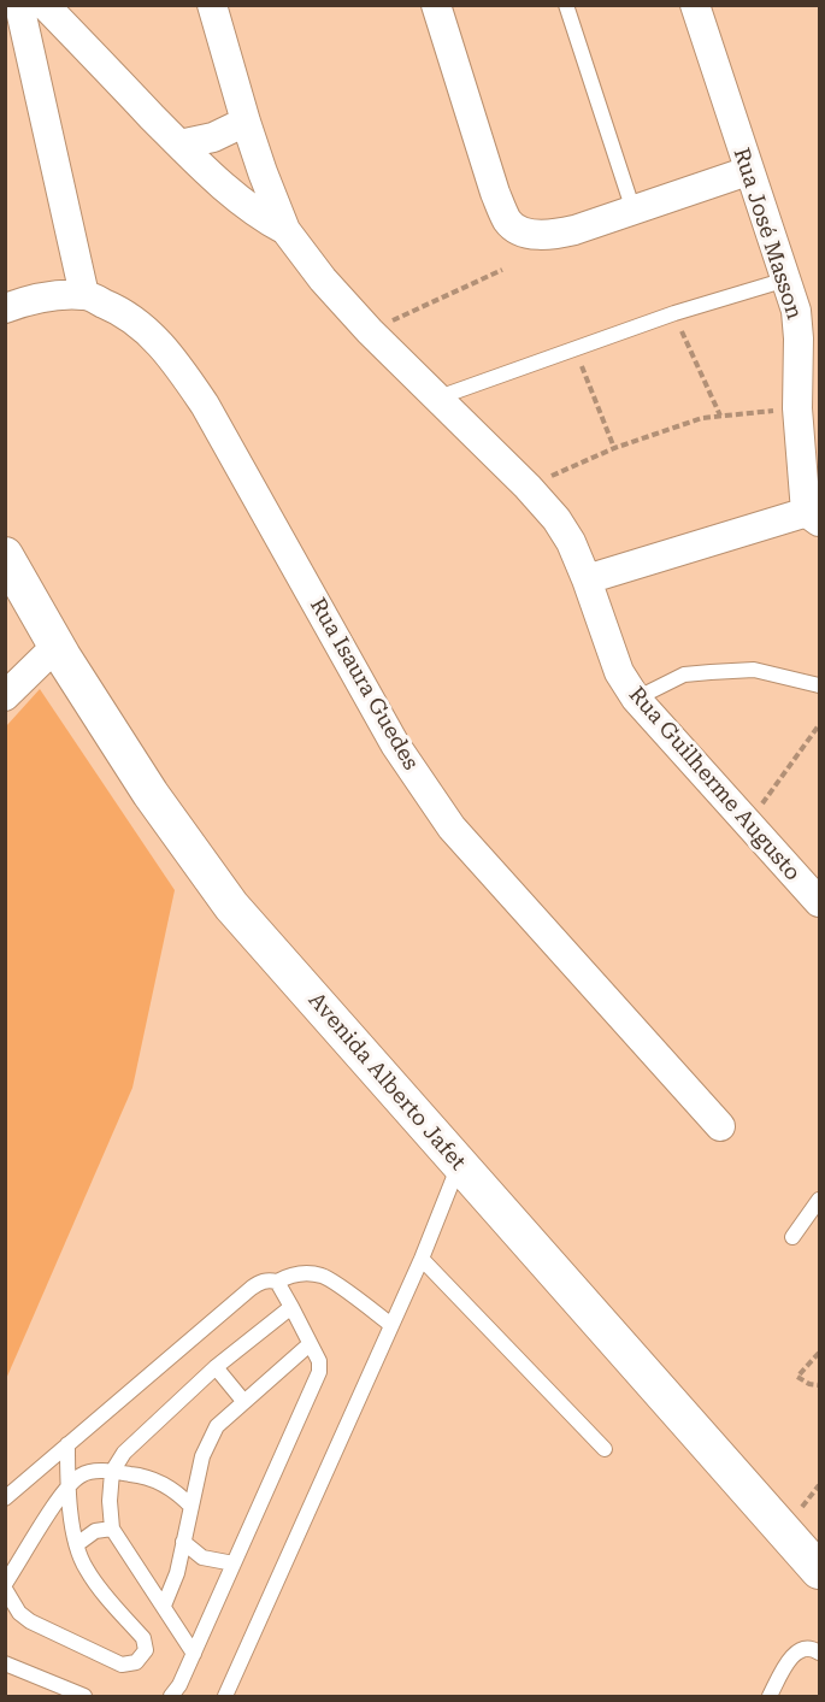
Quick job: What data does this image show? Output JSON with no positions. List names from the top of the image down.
{
  "streets": {
    "street": [
      "Rua José Masson",
      "Rua Isaura Guedes",
      "Rua Guilherme Augusto",
      "Avenida Alberto Jafet"
    ]
  }
}
